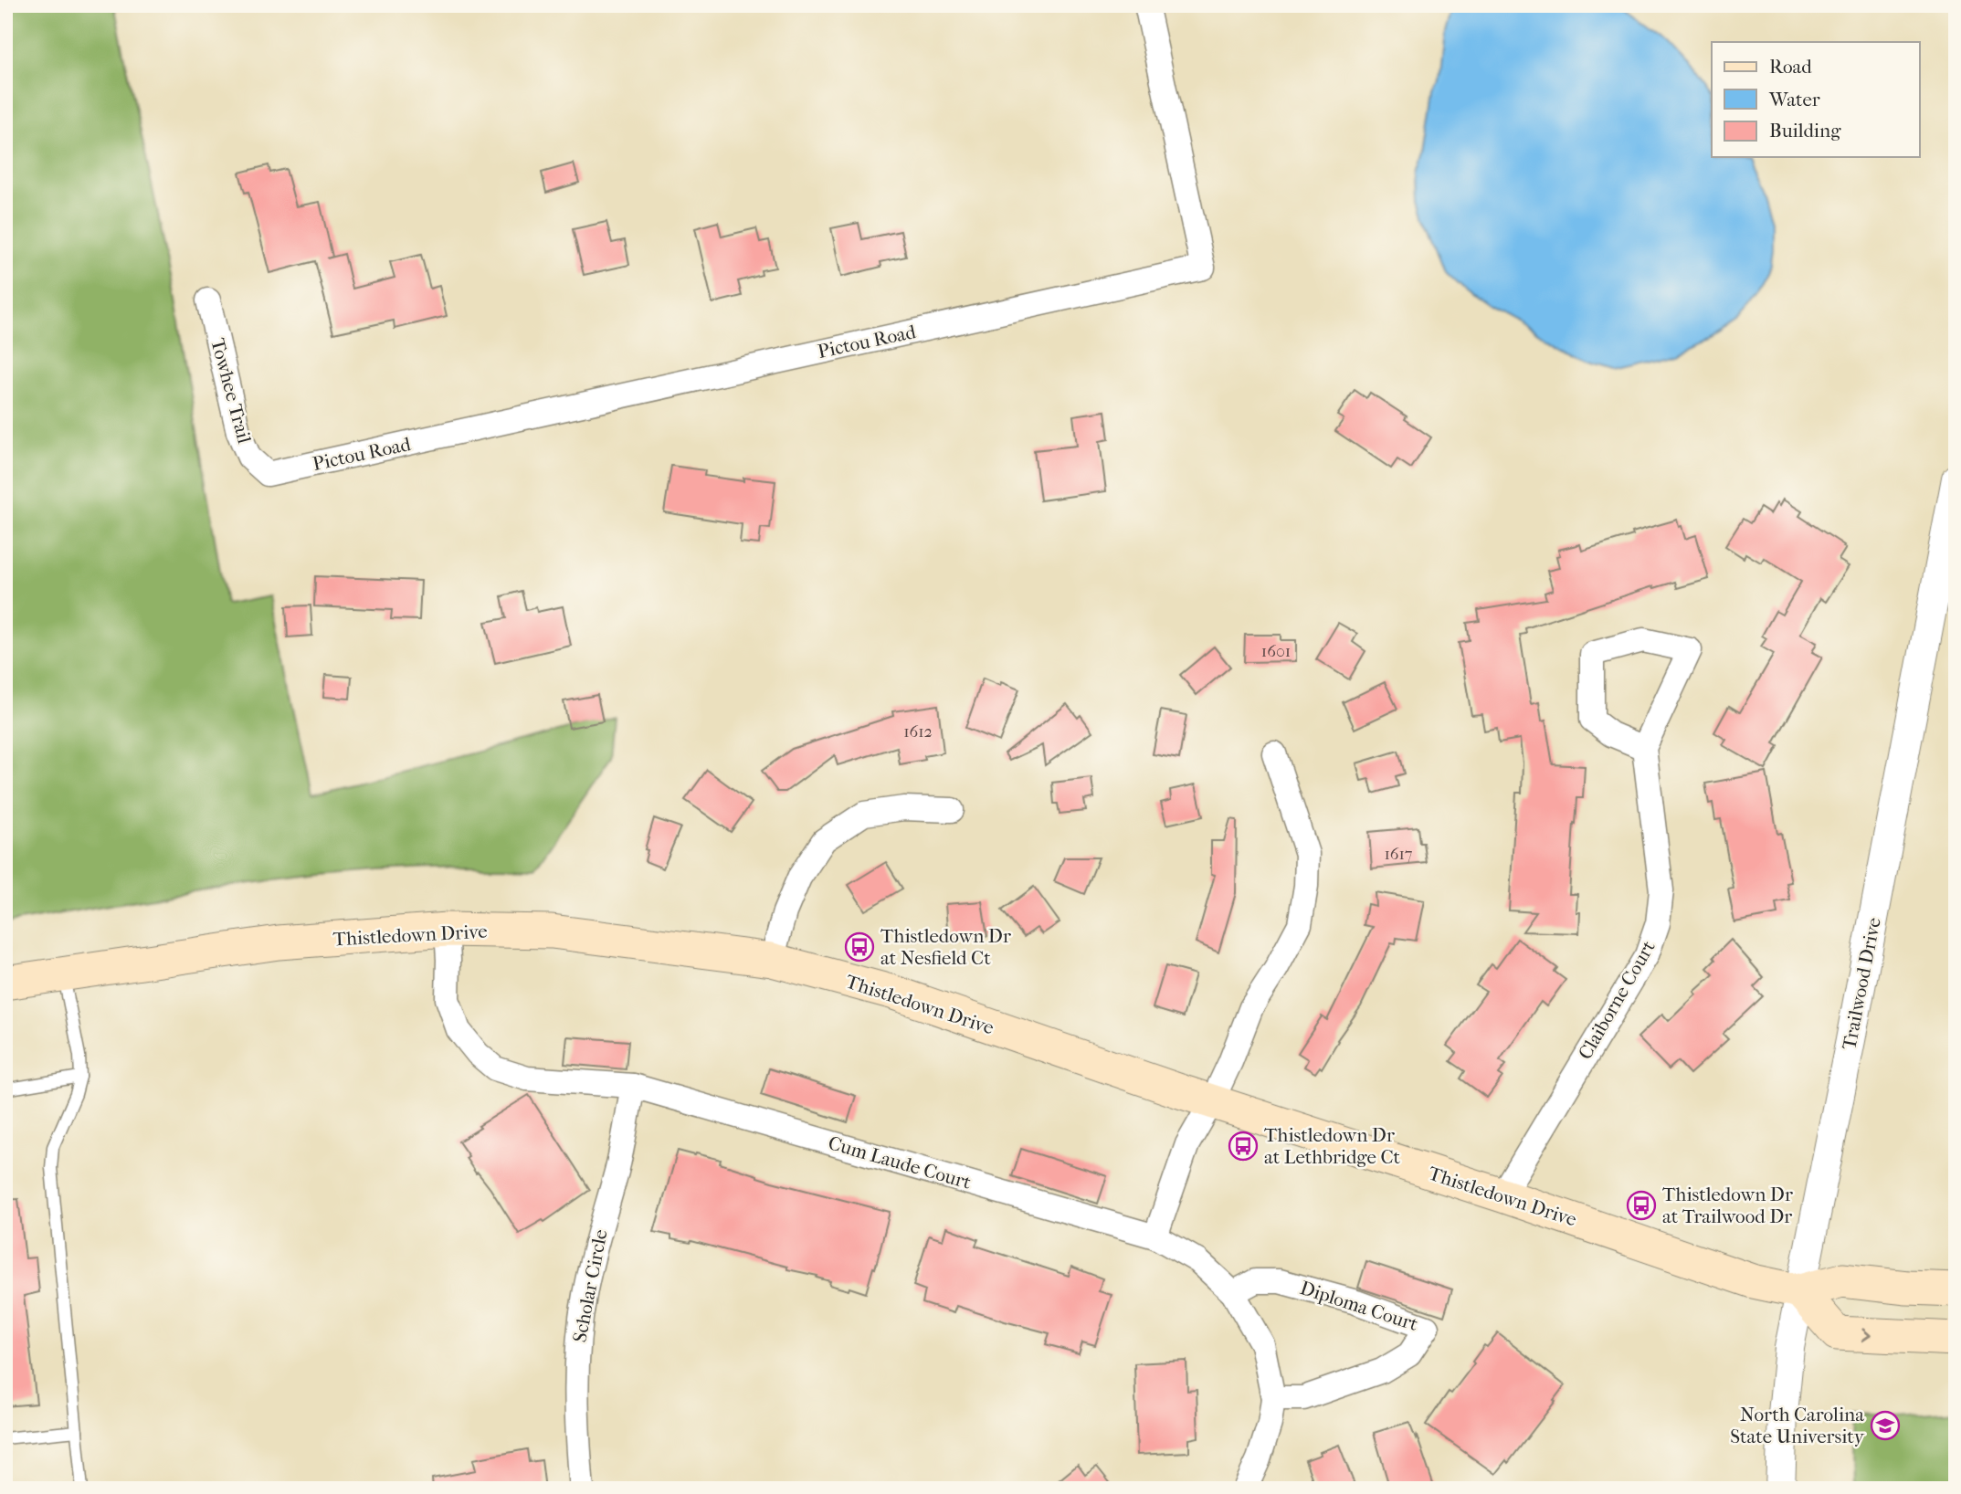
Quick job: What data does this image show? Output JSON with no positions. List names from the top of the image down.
{
  "streets": {
    "main road": ["Thistledown Drive"],
    "street": [
      "Pictou Road",
      "Towhee Trail",
      "Trailwood Drive",
      "Claiborne Court",
      "Cum Laude Court",
      "Scholar Circle",
      "Diploma Court"
    ]
  },
  "crossings": [
    ["Pictou Road", "Towhee Trail"],
    ["Thistledown Drive", "Trailwood Drive"],
    ["Thistledown Drive", "Claiborne Court"],
    ["Thistledown Drive", "Cum Laude Court"],
    ["Cum Laude Court", "Scholar Circle"],
    ["Cum Laude Court", "Diploma Court"]
  ],
  "places": {
    "bus stop": ["Thistledown Dr at Nesfield Ct", "Thistledown Dr at Lethbridge Ct", "Thistledown Dr at Trailwood Dr"],
    "school or university": ["North Carolina State University"]
  },
  "house_numbers": ["1601", "1612", "1617"],
  "legend": ["Road", "Water", "Building"]
}
